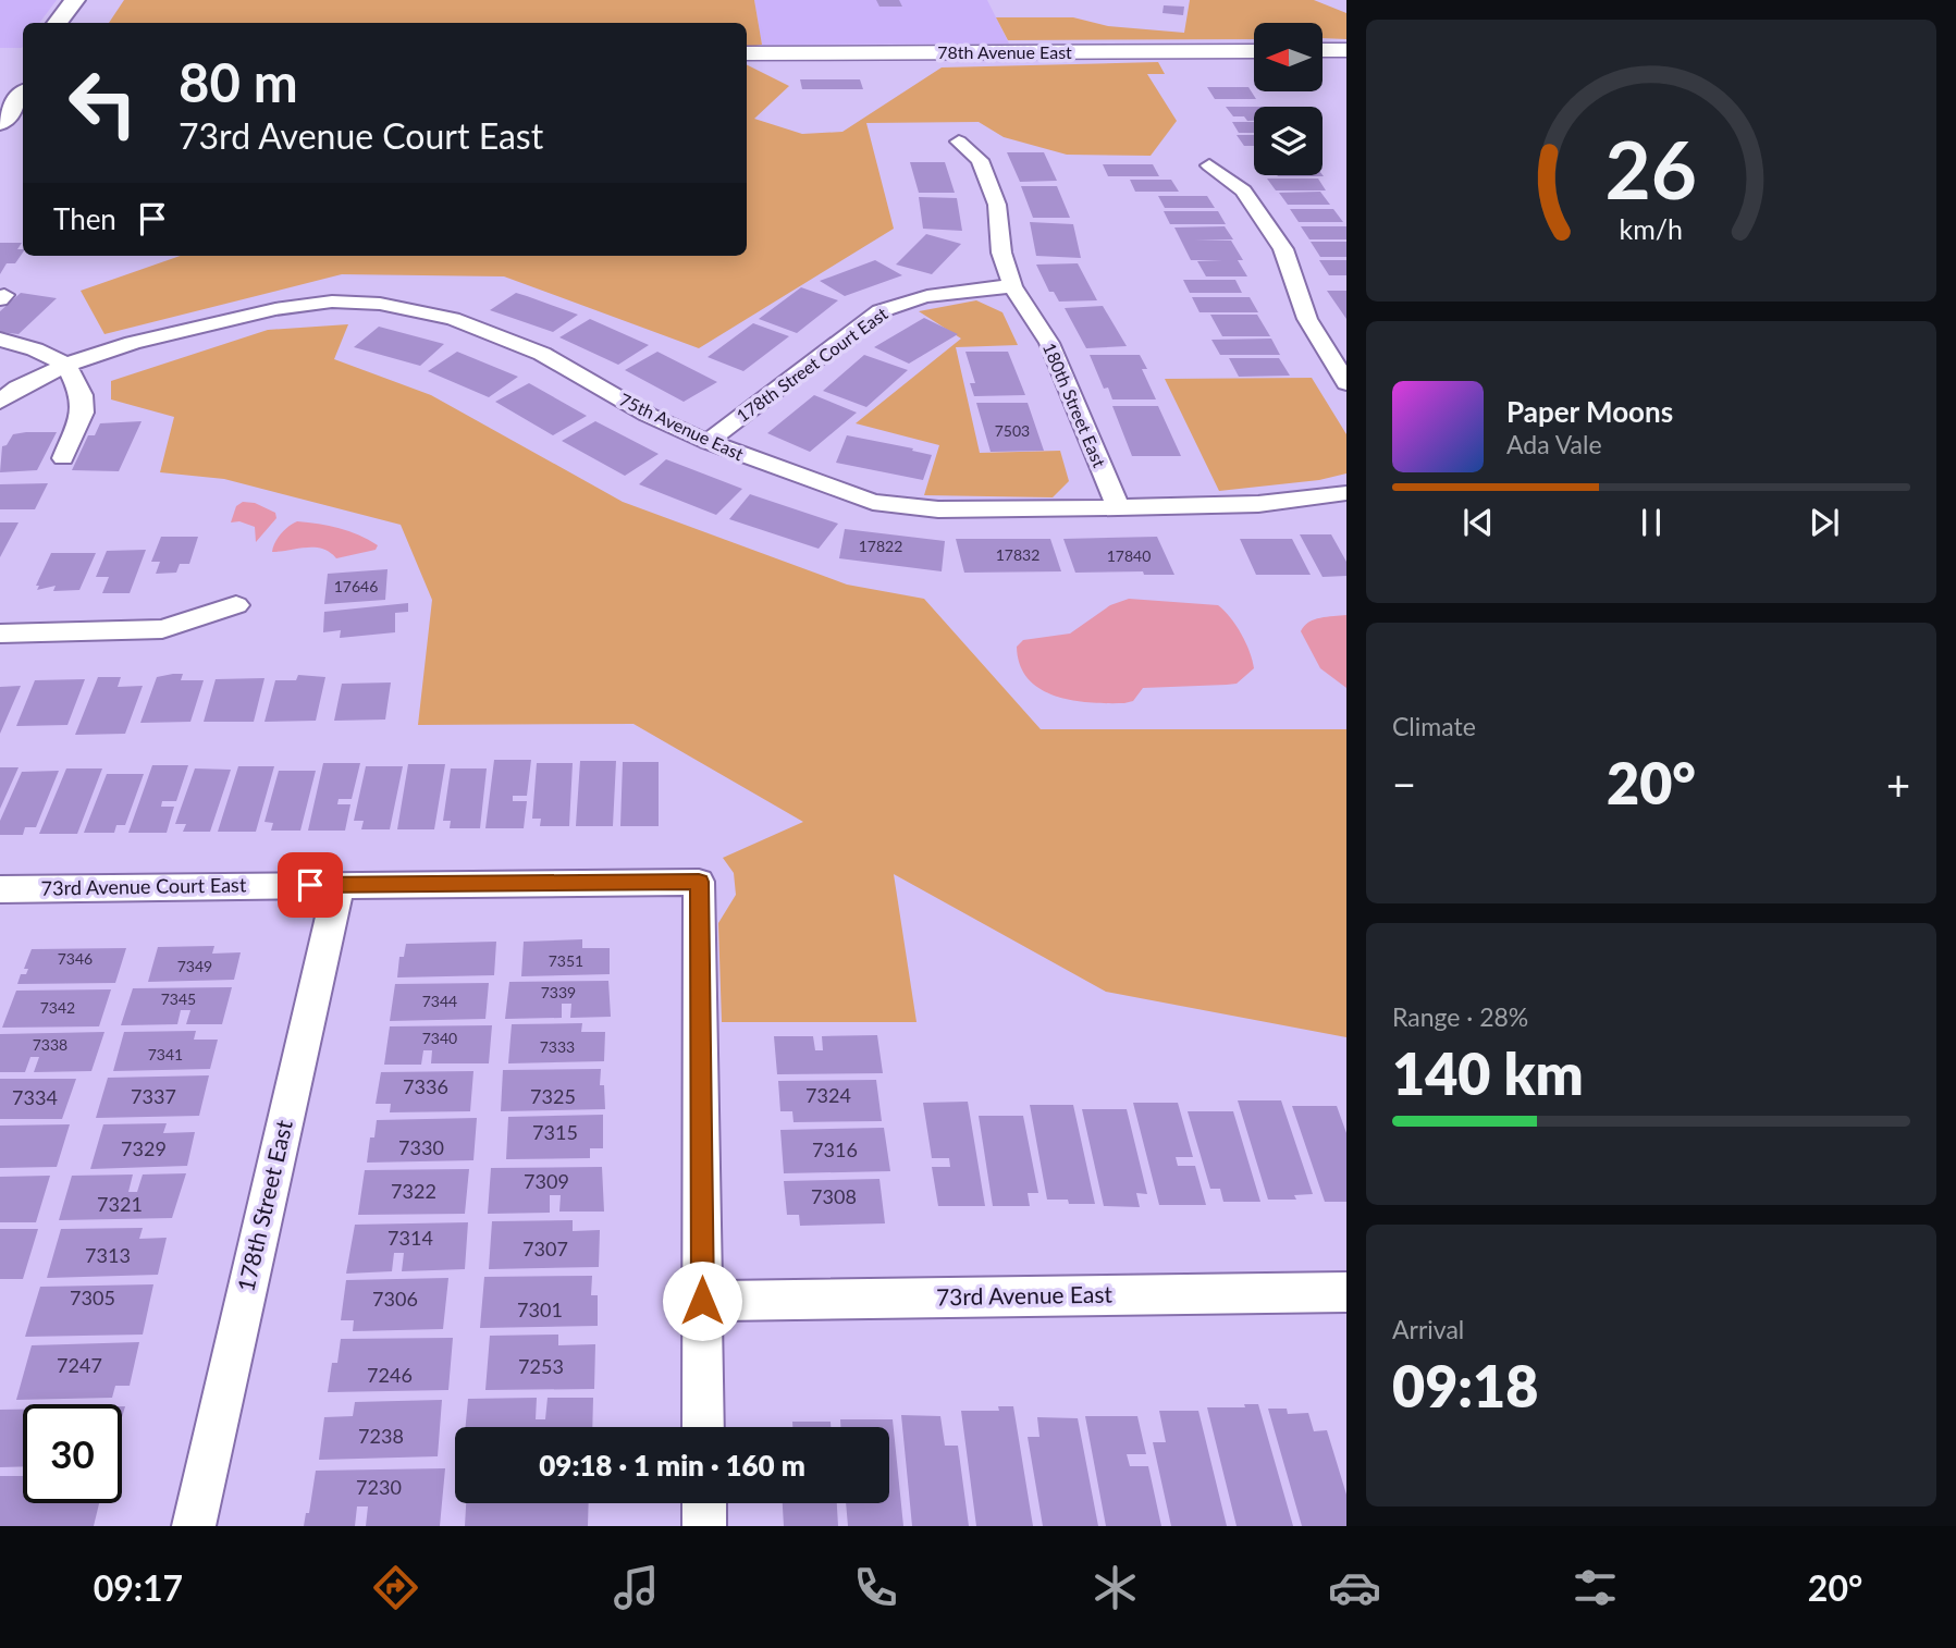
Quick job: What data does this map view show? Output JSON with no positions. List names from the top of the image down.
{
  "streets": {
    "street": [
      "78th Avenue East",
      "178th Street Court East",
      "180th Street East",
      "75th Avenue East",
      "73rd Avenue Court East",
      "178th Street East",
      "73rd Avenue East"
    ]
  },
  "crossings": [
    ["178th Street Court East", "180th Street East"],
    ["178th Street Court East", "75th Avenue East"],
    ["180th Street East", "75th Avenue East"],
    ["73rd Avenue Court East", "178th Street East"]
  ],
  "house_numbers": [
    "7503",
    "17822",
    "17832",
    "17840",
    "17646",
    "7346",
    "7351",
    "7349",
    "7339",
    "7345",
    "7344",
    "7342",
    "7340",
    "7338",
    "7333",
    "7341",
    "7336",
    "7324",
    "7337",
    "7325",
    "7334",
    "7315",
    "7330",
    "7329",
    "7316",
    "7309",
    "7322",
    "7308",
    "7321",
    "7314",
    "7307",
    "7313",
    "7305",
    "7306",
    "7301",
    "7247",
    "7253",
    "7246",
    "7238",
    "7230"
  ],
  "north": "left",
  "page": {
    "turn": ["80 m", "73rd Avenue Court East"],
    "then": "Then",
    "song": ["Paper Moons", "Ada Vale"],
    "tile": [
      "Climate",
      ["Range · 28%", "140 km"],
      ["Arrival", "09:18"]
    ],
    "heat": ["−", "20°", "+"],
    "limit": "30",
    "trip": "09:18 · 1 min · 160 m",
    "tabs": ["09:17", "20°"],
    "gauge": ["26", "km/h"]
  }
}
